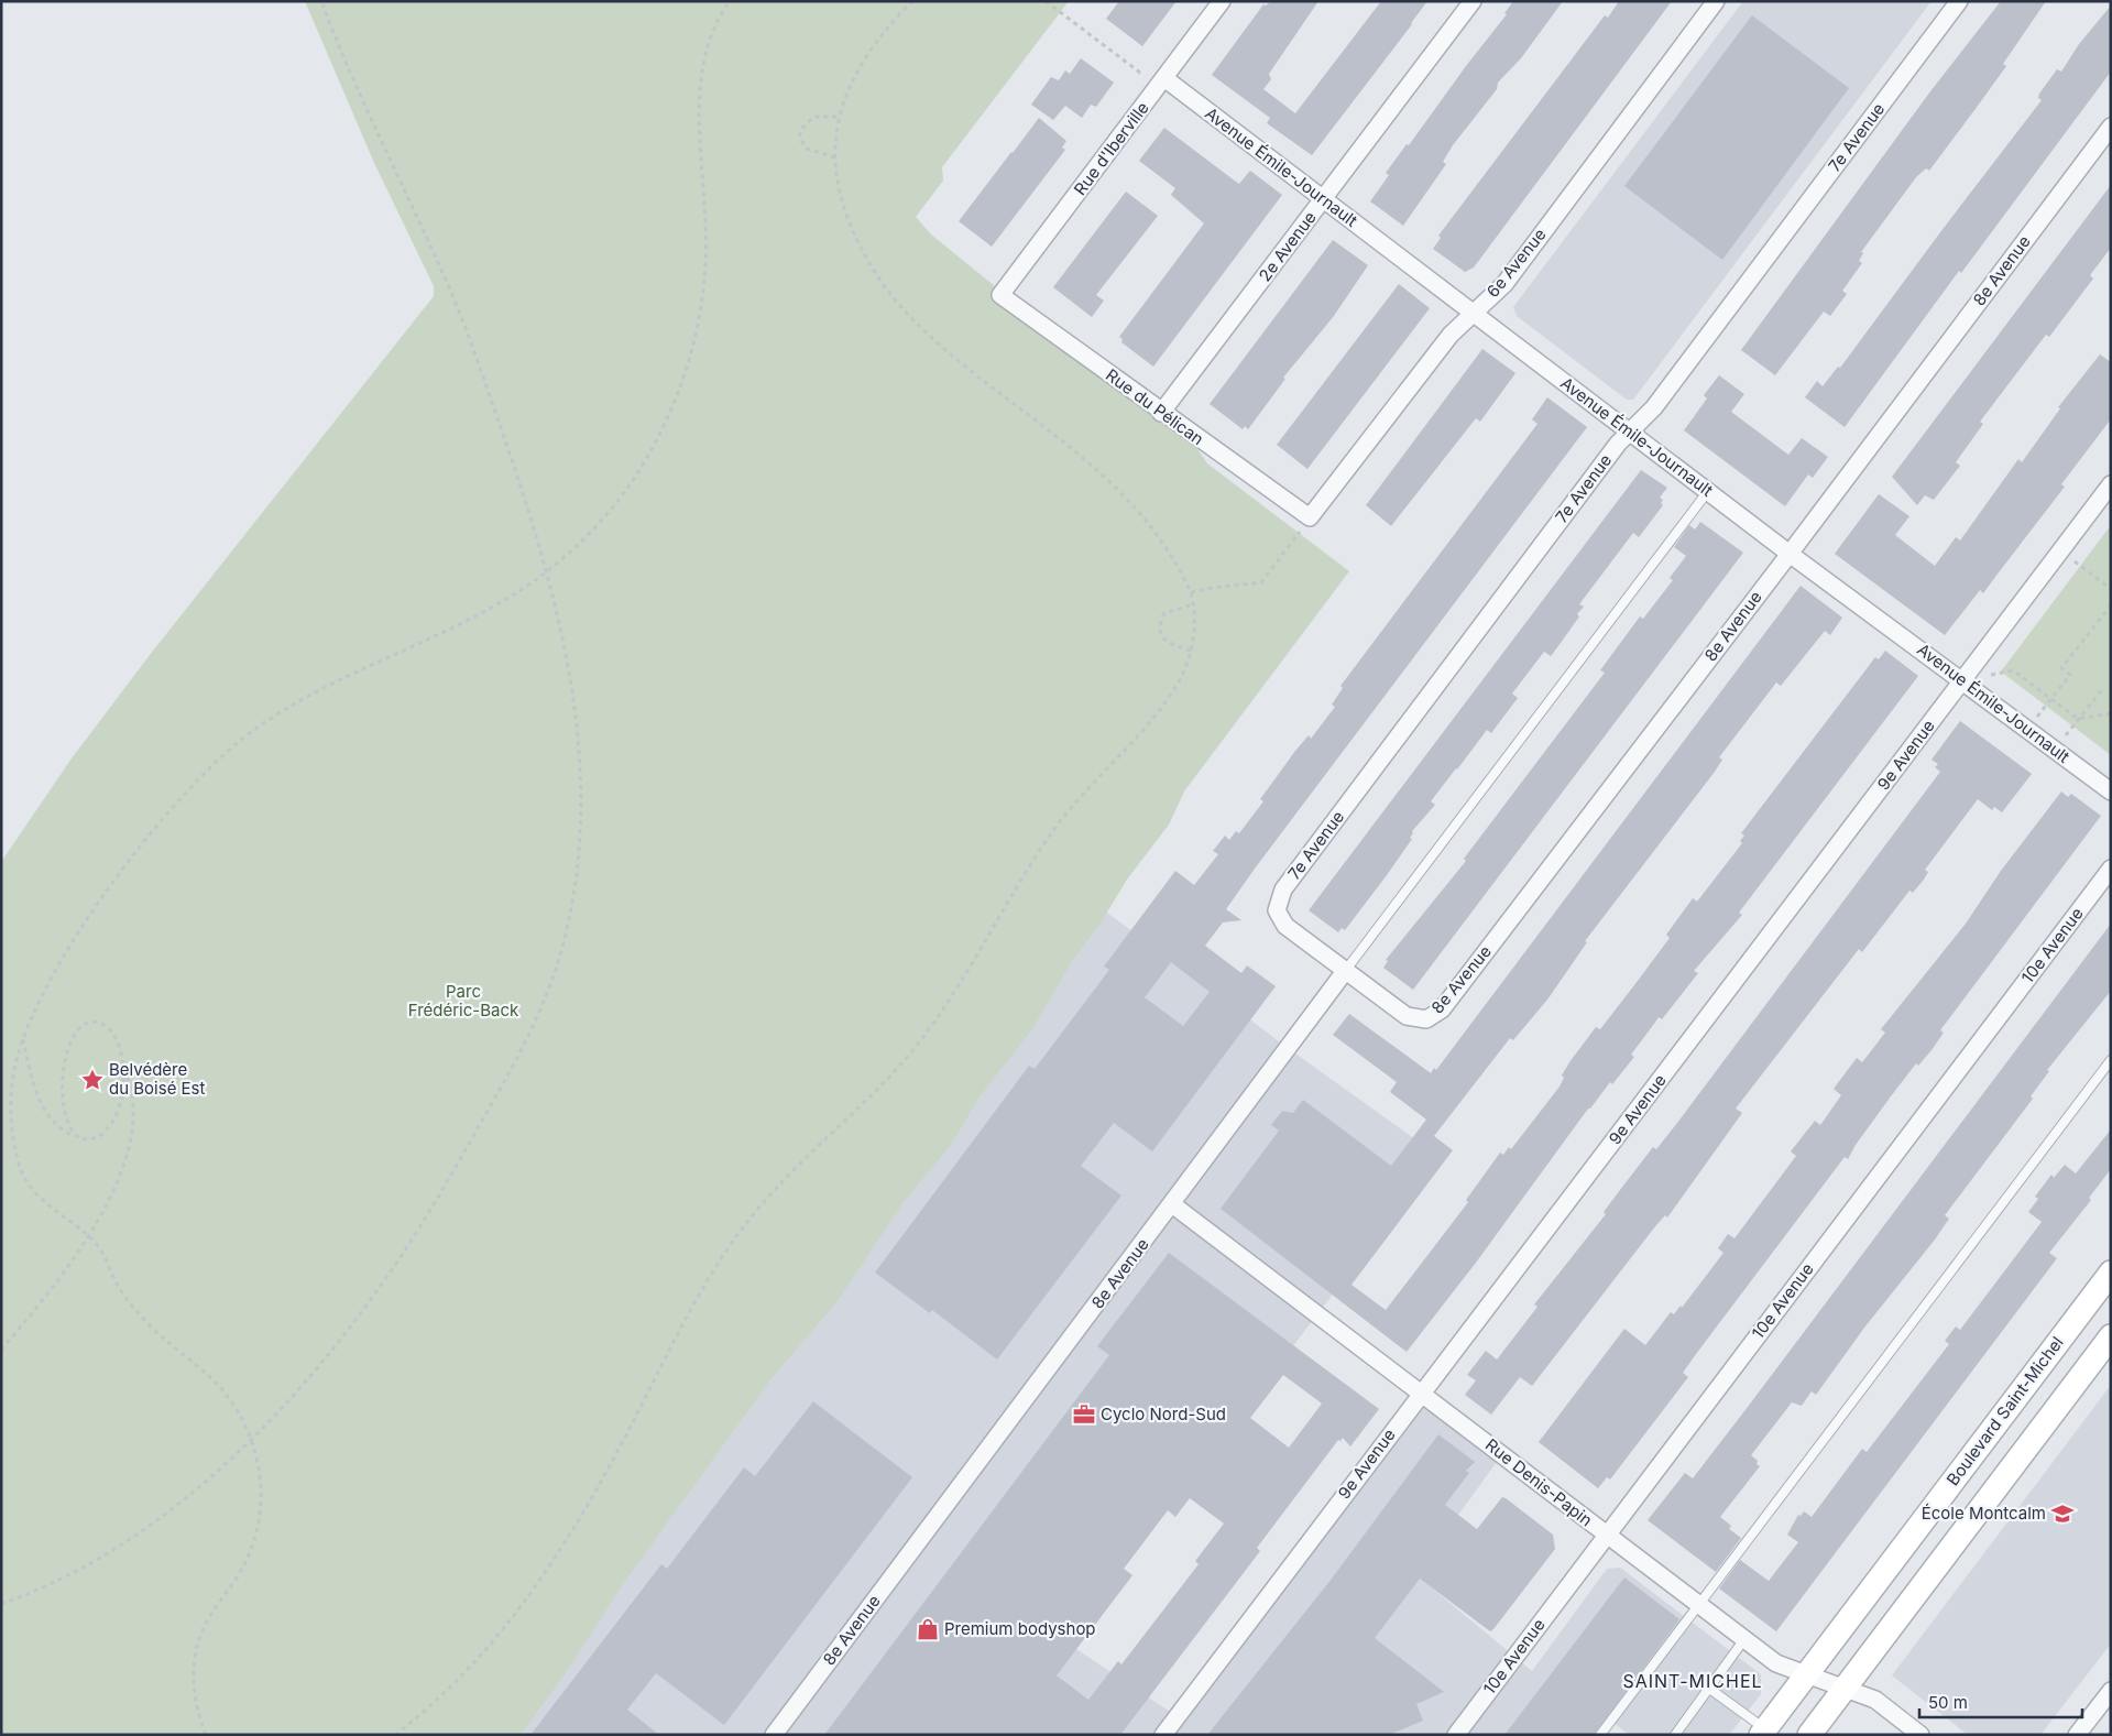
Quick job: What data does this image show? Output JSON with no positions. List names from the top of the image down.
{
  "streets": {
    "main road": ["Boulevard Saint-Michel"],
    "street": [
      "7e Avenue",
      "Rue d'Iberville",
      "Avenue Émile-Journault",
      "2e Avenue",
      "6e Avenue",
      "8e Avenue",
      "Rue du Pélican",
      "9e Avenue",
      "10e Avenue",
      "Rue Denis-Papin"
    ]
  },
  "crossings": [
    ["7e Avenue", "Avenue Émile-Journault"],
    ["7e Avenue", "8e Avenue"],
    ["Rue d'Iberville", "Avenue Émile-Journault"],
    ["Rue d'Iberville", "Rue du Pélican"],
    ["Avenue Émile-Journault", "2e Avenue"],
    ["Avenue Émile-Journault", "6e Avenue"],
    ["Avenue Émile-Journault", "8e Avenue"],
    ["Avenue Émile-Journault", "9e Avenue"],
    ["2e Avenue", "Rue du Pélican"],
    ["6e Avenue", "Rue du Pélican"],
    ["8e Avenue", "Rue Denis-Papin"],
    ["9e Avenue", "Rue Denis-Papin"],
    ["10e Avenue", "Rue Denis-Papin"],
    ["Boulevard Saint-Michel", "Rue Denis-Papin"]
  ],
  "districts": ["SAINT-MICHEL"],
  "parks": ["Parc Frédéric-Back"],
  "places": {
    "place": ["Belvédère du Boisé Est"],
    "office": ["Cyclo Nord-Sud"],
    "school or university": ["École Montcalm"],
    "shop": ["Premium bodyshop"]
  },
  "scale_bar": "50 m"
}
